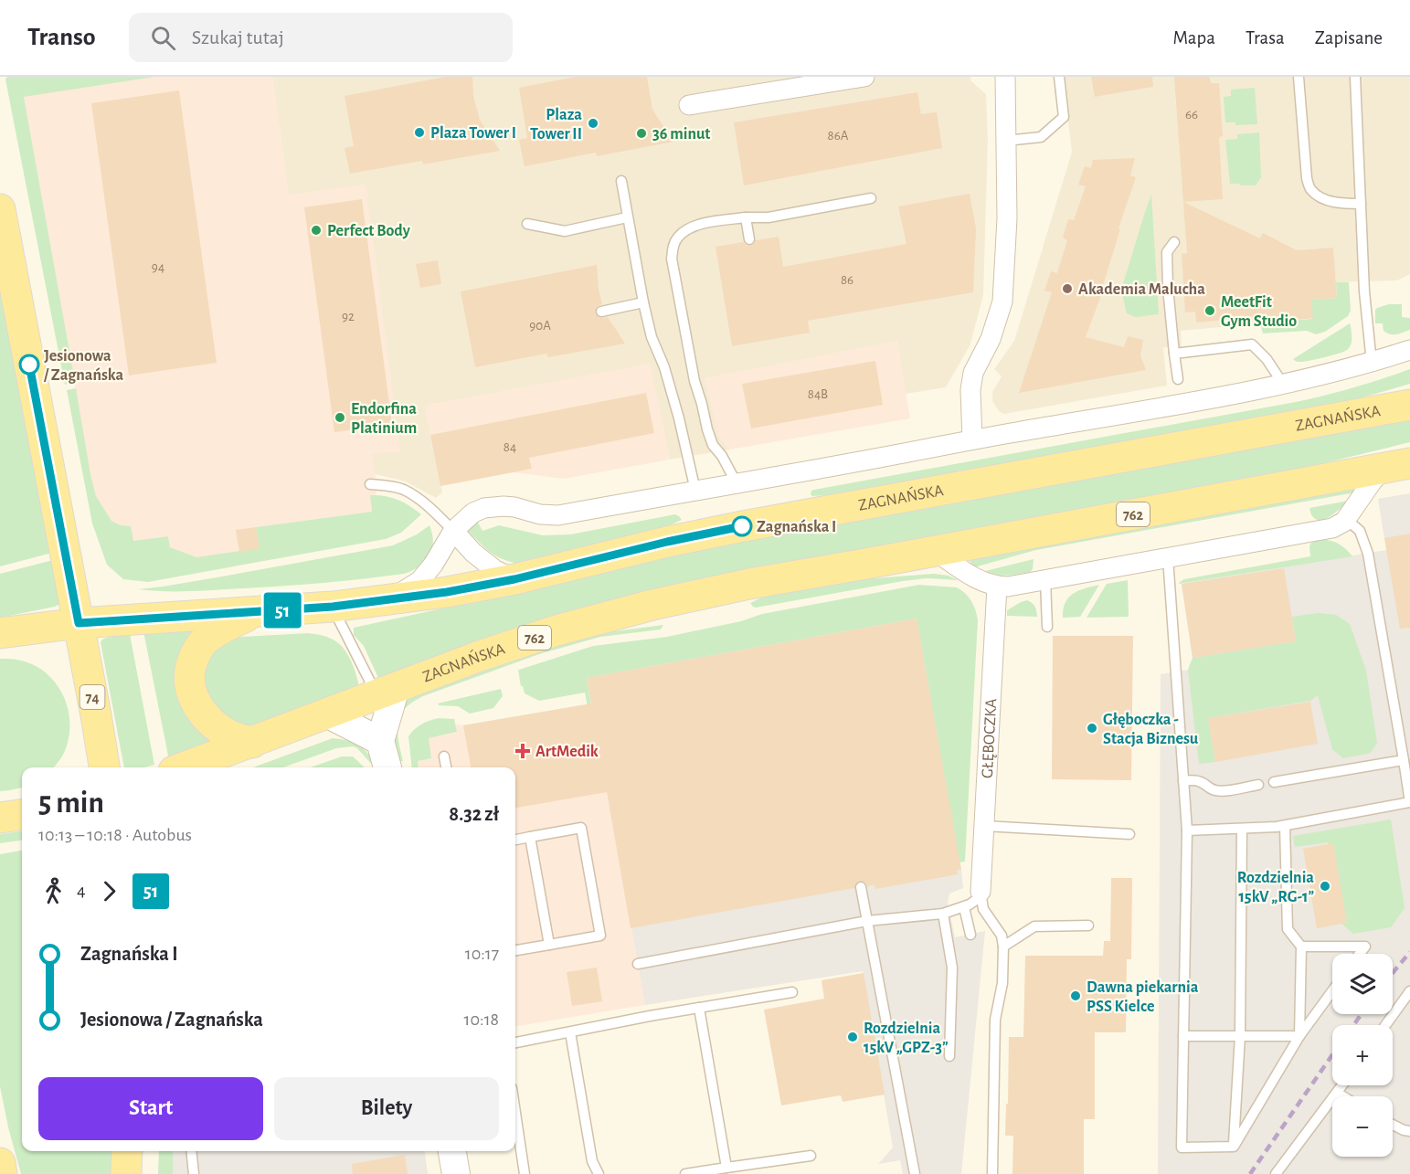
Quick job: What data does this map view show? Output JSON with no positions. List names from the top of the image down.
{
  "streets": {
    "main road": ["ZAGNAŃSKA", "762", "74"],
    "street": ["GŁĘBOCZKA"]
  },
  "crossings": [
    ["ZAGNAŃSKA", "74"]
  ],
  "places": {
    "other": [
      "Plaza Tower II",
      "Plaza Tower I",
      "36 minut",
      "Perfect Body",
      "Akademia Malucha",
      "MeetFit Gym Studio",
      "Jesionowa / Zagnańska",
      "Endorfina Platinium",
      "Zagnańska I",
      "Głęboczka - Stacja Biznesu",
      "Rozdzielnia 15kV „RG-1”",
      "Dawna piekarnia PSS Kielce",
      "Rozdzielnia 15kV „GPZ-3”"
    ],
    "health": ["ArtMedik"]
  },
  "lines": ["bus line 51"],
  "house_numbers": [
    "66",
    "86A",
    "94",
    "86",
    "92",
    "90A",
    "84B",
    "84"
  ],
  "page": {
    "header": "Transo",
    "search": "Szukaj tutaj",
    "nav": ["Mapa", "Trasa", "Zapisane"],
    "on_map": "51",
    "heading": ["5 min", "10:13 – 10:18 · Autobus", "8.32 zł"],
    "legs": ["4", "51"],
    "list": [
      {
        "name": "Zagnańska I",
        "value": "10:17"
      },
      {
        "name": "Jesionowa / Zagnańska",
        "value": "10:18"
      }
    ],
    "map_buttons": ["+", "−"],
    "buttons": ["Start", "Bilety"]
  }
}
